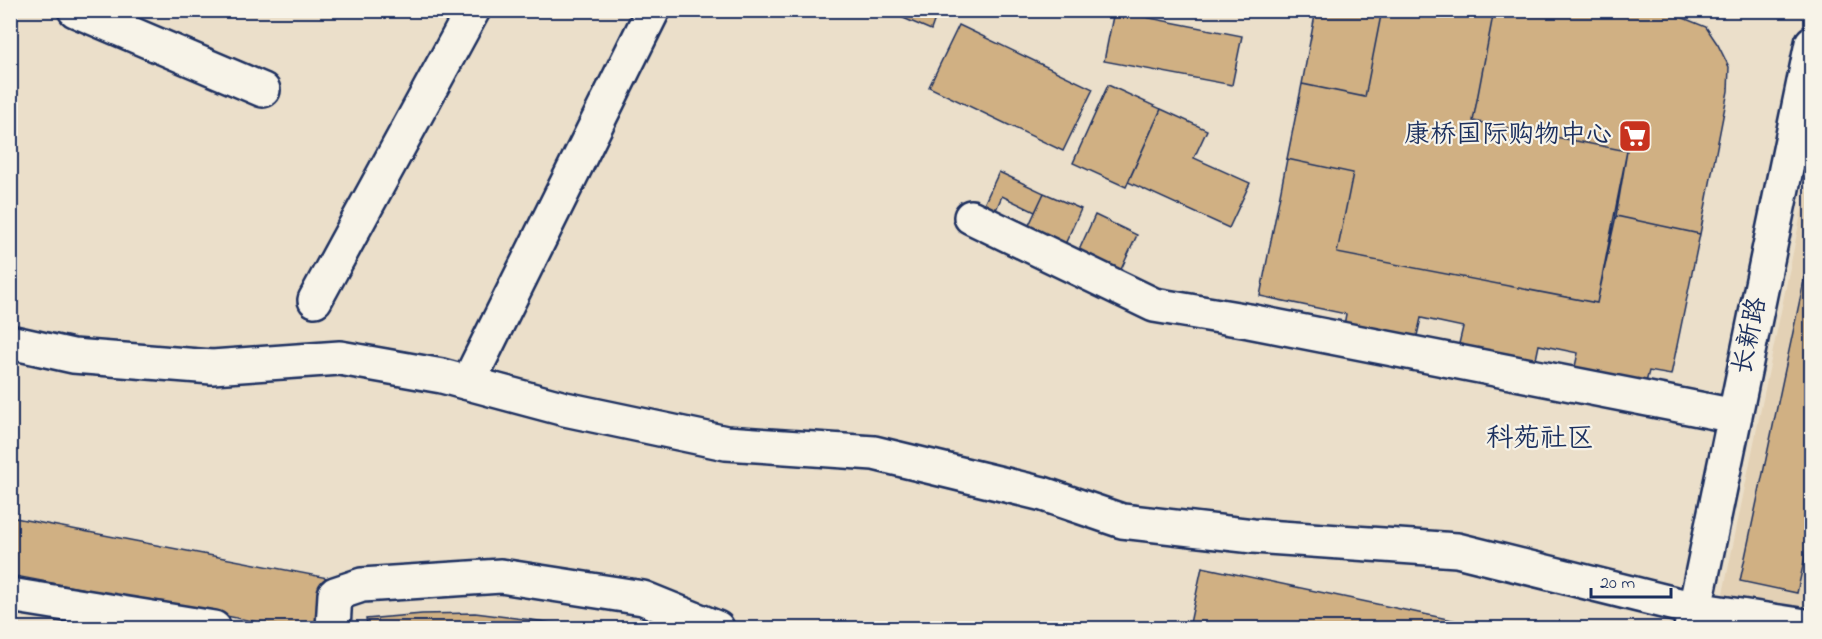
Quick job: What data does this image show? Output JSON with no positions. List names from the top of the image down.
{
  "streets": {
    "street": ["长新路"]
  },
  "districts": ["科苑社区"],
  "places": {
    "supermarket": ["康桥国际购物中心"]
  },
  "scale_bar": "20 m"
}
